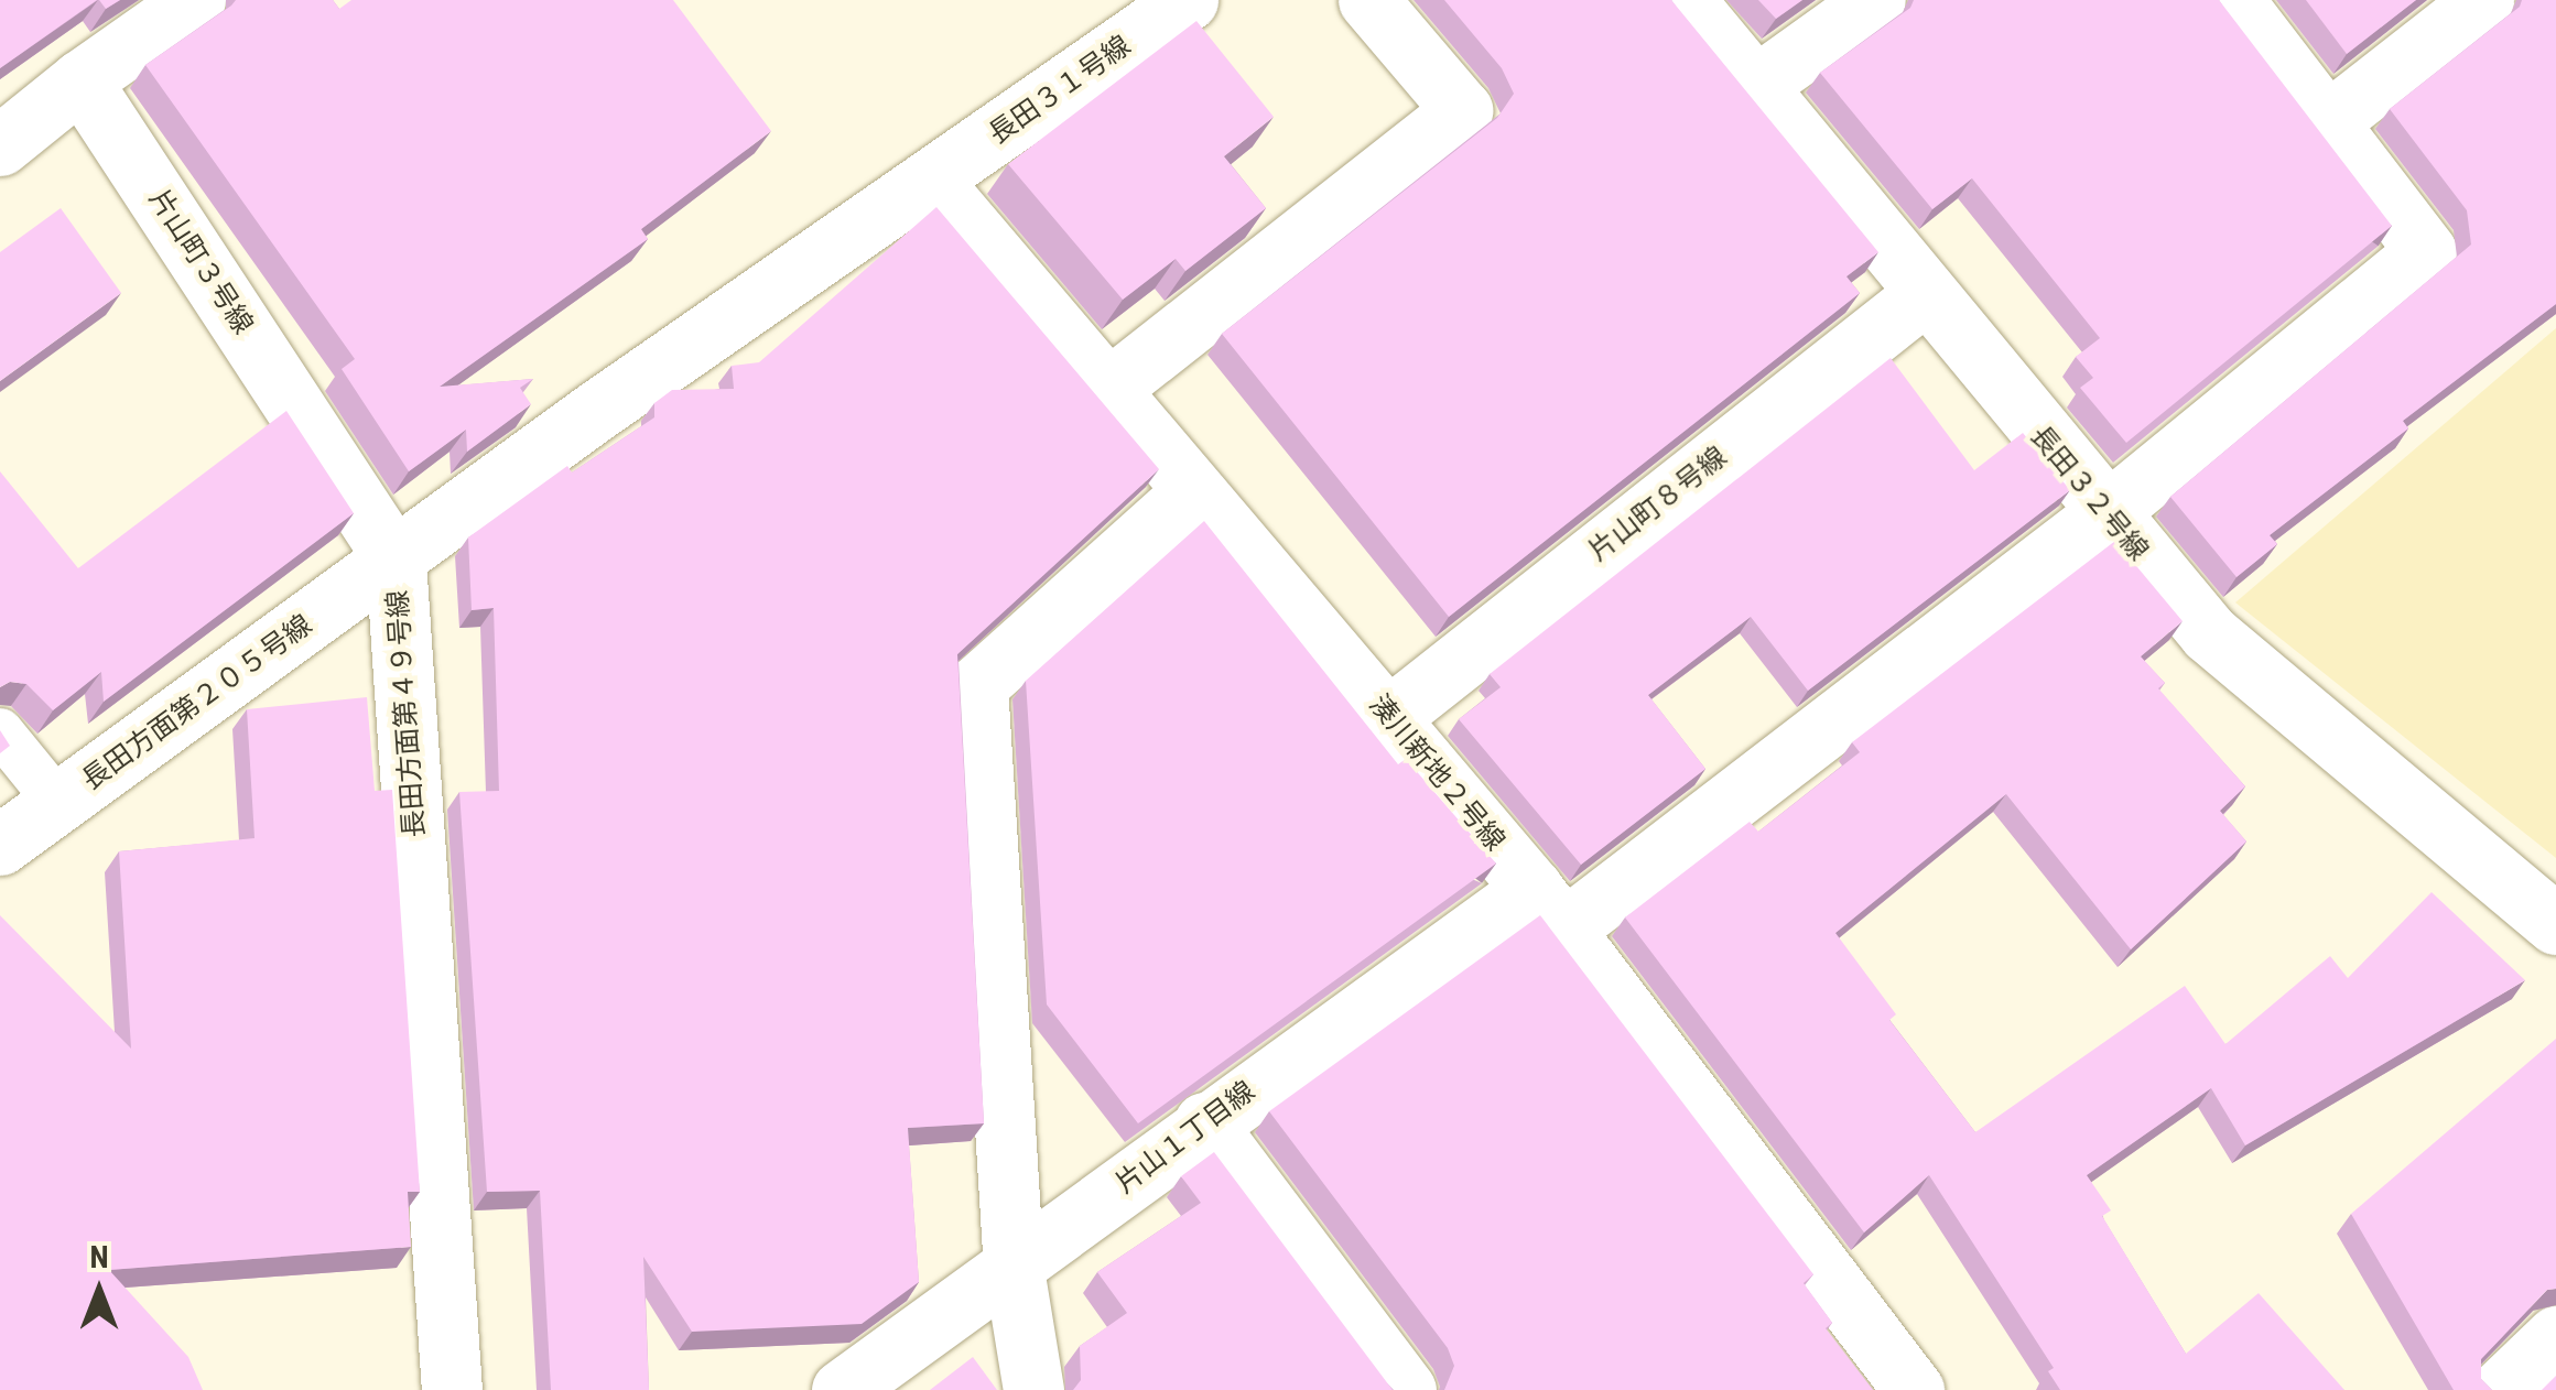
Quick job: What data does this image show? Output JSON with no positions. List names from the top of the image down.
{
  "streets": {
    "street": [
      "長田３１号線",
      "片山町３号線",
      "長田３２号線",
      "片山町８号線",
      "長田方面第２０５号線",
      "長田方面第４９号線",
      "湊川新地２号線",
      "片山１丁目線"
    ]
  },
  "crossings": [
    ["長田３１号線", "長田方面第４９号線"],
    ["長田３１号線", "湊川新地２号線"],
    ["片山町３号線", "長田方面第２０５号線"],
    ["片山町３号線", "長田方面第４９号線"],
    ["長田３２号線", "片山町８号線"],
    ["長田３２号線", "片山１丁目線"],
    ["片山町８号線", "湊川新地２号線"],
    ["長田方面第２０５号線", "長田方面第４９号線"],
    ["長田方面第４９号線", "湊川新地２号線"],
    ["湊川新地２号線", "片山１丁目線"]
  ],
  "north": "top"
}
